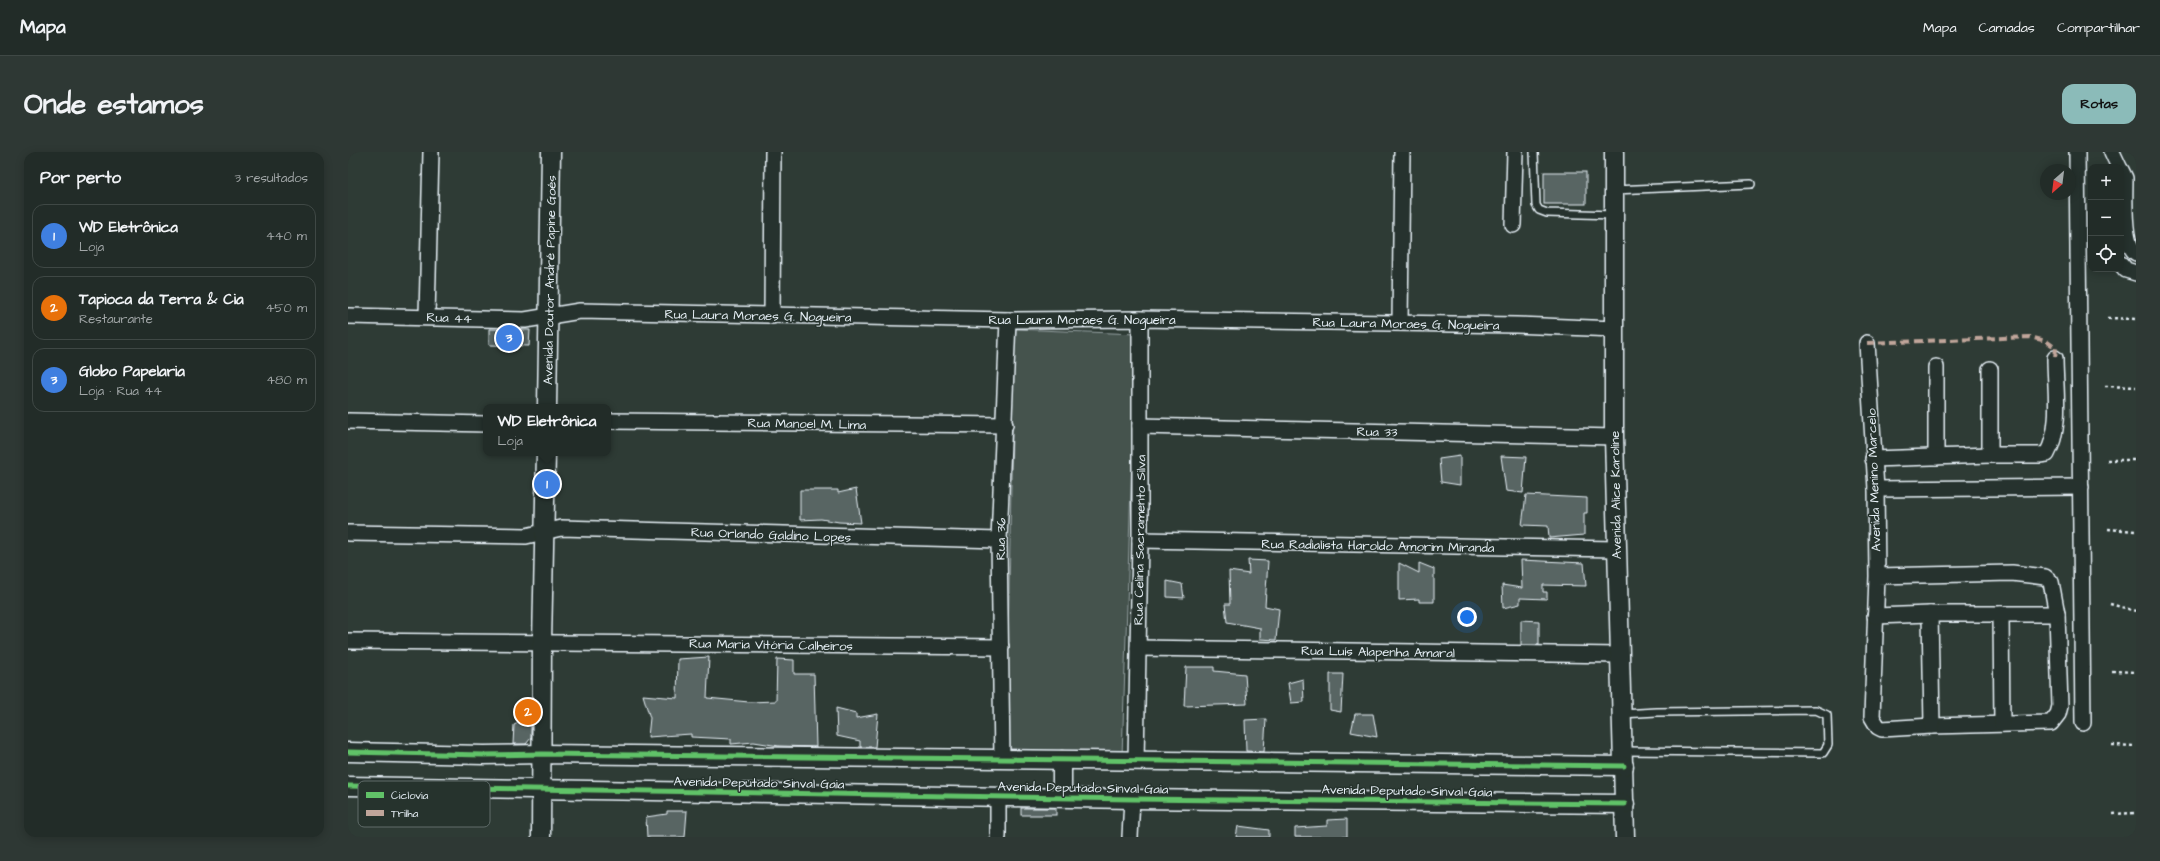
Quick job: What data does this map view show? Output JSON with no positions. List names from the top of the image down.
{
  "streets": {
    "street": [
      "Avenida Doutor André Papine Goés",
      "Rua Laura Moraes G. Nogueira",
      "Rua 44",
      "Rua Manoel M. Lima",
      "Rua 33",
      "Avenida Menino Marcelo",
      "Avenida Alice Karoline",
      "Rua Orlando Galdino Lopes",
      "Rua 36",
      "Rua Celina Sacramento Silva",
      "Rua Radialista Haroldo Amorim Miranda",
      "Rua Maria Vitória Calheiros",
      "Rua Luís Alapenha Amaral",
      "Avenida Deputado Sinval Gaia"
    ]
  },
  "crossings": [
    ["Avenida Doutor André Papine Goés", "Rua Laura Moraes G. Nogueira"],
    ["Avenida Doutor André Papine Goés", "Rua 44"],
    ["Rua Laura Moraes G. Nogueira", "Rua 44"],
    ["Rua Laura Moraes G. Nogueira", "Avenida Alice Karoline"],
    ["Rua Laura Moraes G. Nogueira", "Rua 36"],
    ["Rua Laura Moraes G. Nogueira", "Rua Celina Sacramento Silva"],
    ["Rua Manoel M. Lima", "Rua 36"],
    ["Rua 33", "Avenida Alice Karoline"],
    ["Rua 33", "Rua Celina Sacramento Silva"],
    ["Avenida Alice Karoline", "Rua Radialista Haroldo Amorim Miranda"],
    ["Avenida Alice Karoline", "Rua Luís Alapenha Amaral"],
    ["Avenida Alice Karoline", "Avenida Deputado Sinval Gaia"],
    ["Rua Orlando Galdino Lopes", "Rua 36"],
    ["Rua 36", "Rua Maria Vitória Calheiros"],
    ["Rua 36", "Avenida Deputado Sinval Gaia"],
    ["Rua Celina Sacramento Silva", "Rua Radialista Haroldo Amorim Miranda"],
    ["Rua Celina Sacramento Silva", "Rua Luís Alapenha Amaral"],
    ["Rua Celina Sacramento Silva", "Avenida Deputado Sinval Gaia"]
  ],
  "legend": ["Ciclovia", "Trilha"],
  "north": "bottom left",
  "page": {
    "header": "Mapa",
    "nav": ["Mapa", "Camadas", "Compartilhar"],
    "buttons": "Rotas",
    "title": "Onde estamos",
    "heading": ["Por perto", "3 resultados"],
    "map_buttons": ["+", "−"],
    "list": [
      {
        "mark": "1",
        "name": "WD Eletrônica",
        "note": "Loja",
        "value": "440 m"
      },
      {
        "mark": "2",
        "name": "Tapioca da Terra & Cia",
        "note": "Restaurante",
        "value": "450 m"
      },
      {
        "mark": "3",
        "name": "Globo Papelaria",
        "note": "Loja · Rua 44",
        "value": "480 m"
      }
    ],
    "pins": ["3", "1", "2"],
    "popup": ["WD Eletrônica", "Loja"]
  }
}
